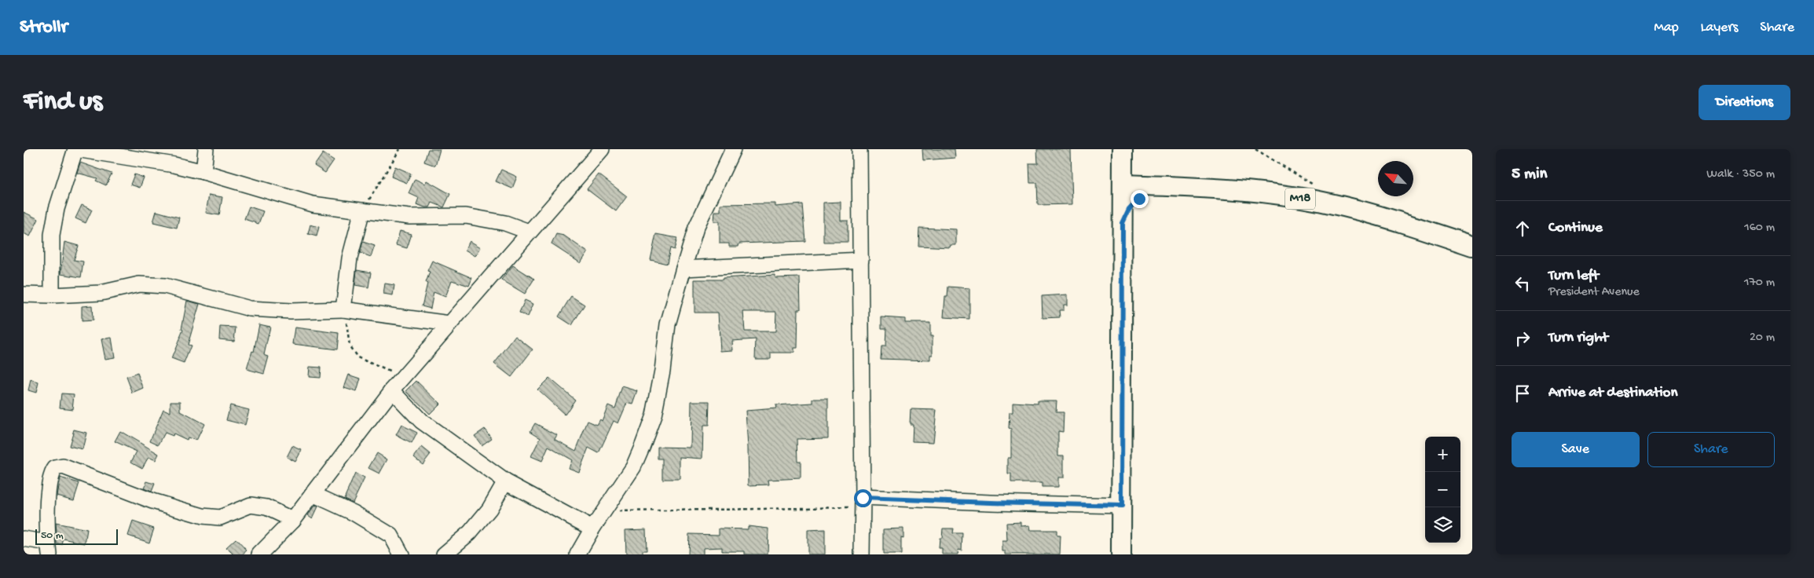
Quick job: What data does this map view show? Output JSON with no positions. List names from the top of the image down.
{
  "streets": {
    "main road": ["M18"]
  },
  "scale_bar": "50 m",
  "north": "top left",
  "page": {
    "header": "Strollr",
    "nav": ["Map", "Layers", "Share"],
    "buttons": [
      "Directions",
      ["Save", "Share"]
    ],
    "title": "Find us",
    "heading": ["5 min", "Walk · 350 m"],
    "list": [
      ["Continue", "160 m"],
      ["Turn left", "President Avenue", "170 m"],
      ["Turn right", "20 m"],
      "Arrive at destination"
    ],
    "map_buttons": ["+", "−"],
    "scale": "50 m"
  }
}
